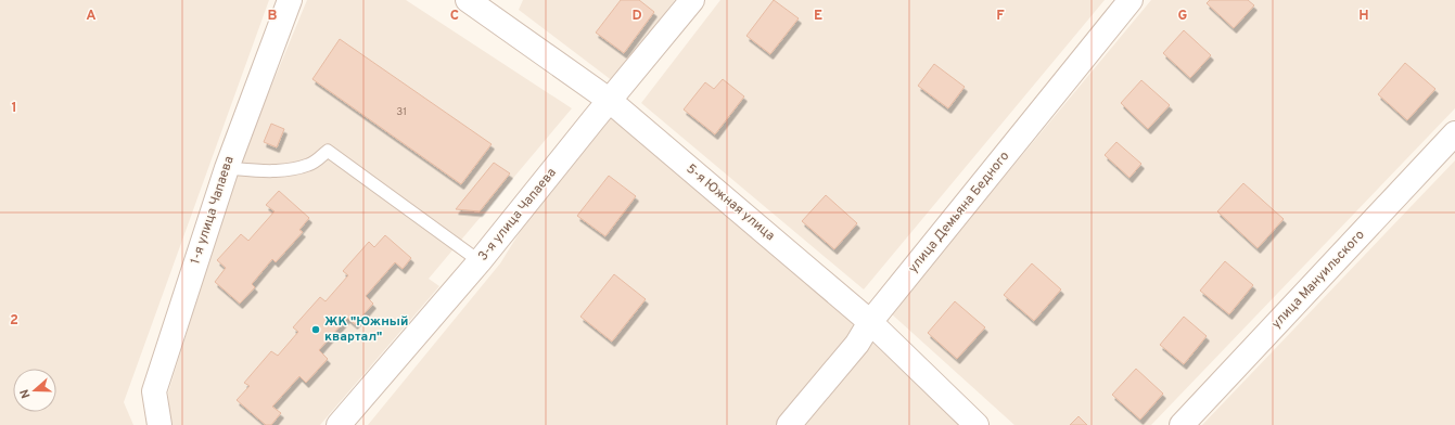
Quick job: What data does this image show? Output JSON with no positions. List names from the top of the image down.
{
  "streets": {
    "street": [
      "5-я Южная улица",
      "1-я улица Чапаева",
      "улица Демьяна Бедного",
      "3-я улица Чапаева",
      "улица Мануильского"
    ]
  },
  "crossings": [
    ["5-я Южная улица", "улица Демьяна Бедного"],
    ["5-я Южная улица", "3-я улица Чапаева"]
  ],
  "places": ["ЖК \"Южный квартал\""],
  "house_numbers": ["31"],
  "north": "left",
  "grid": {
    "columns": [
      "A",
      "B",
      "C",
      "D",
      "E",
      "F",
      "G",
      "H"
    ],
    "rows": ["1", "2"]
  }
}
